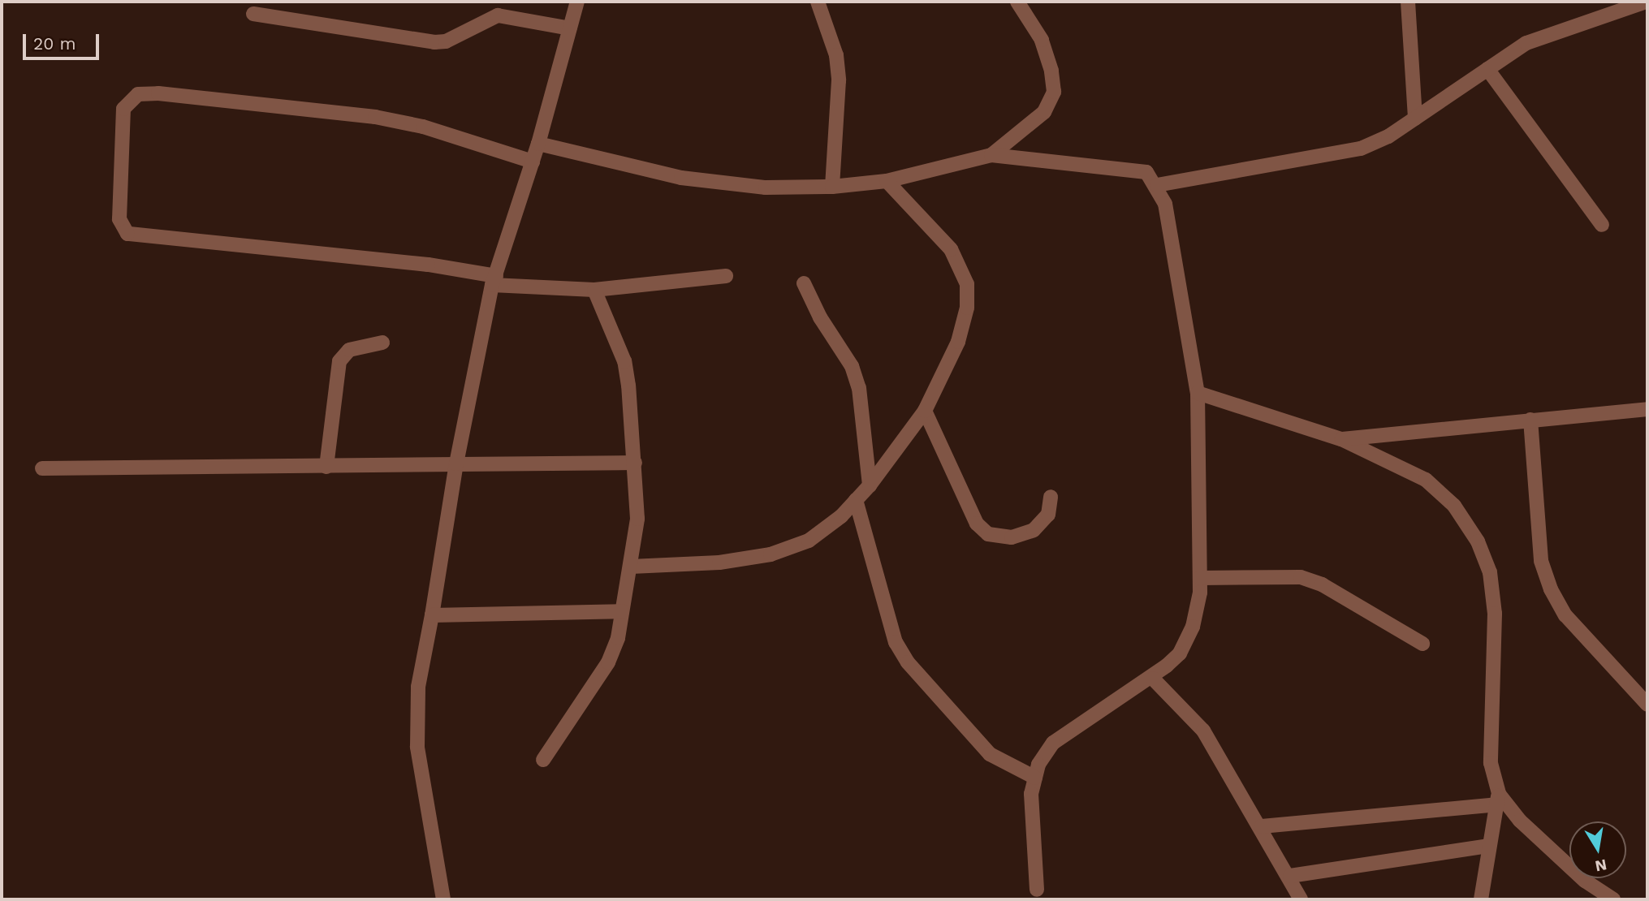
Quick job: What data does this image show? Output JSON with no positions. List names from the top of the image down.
{
  "scale_bar": "20 m",
  "north": "bottom"
}
